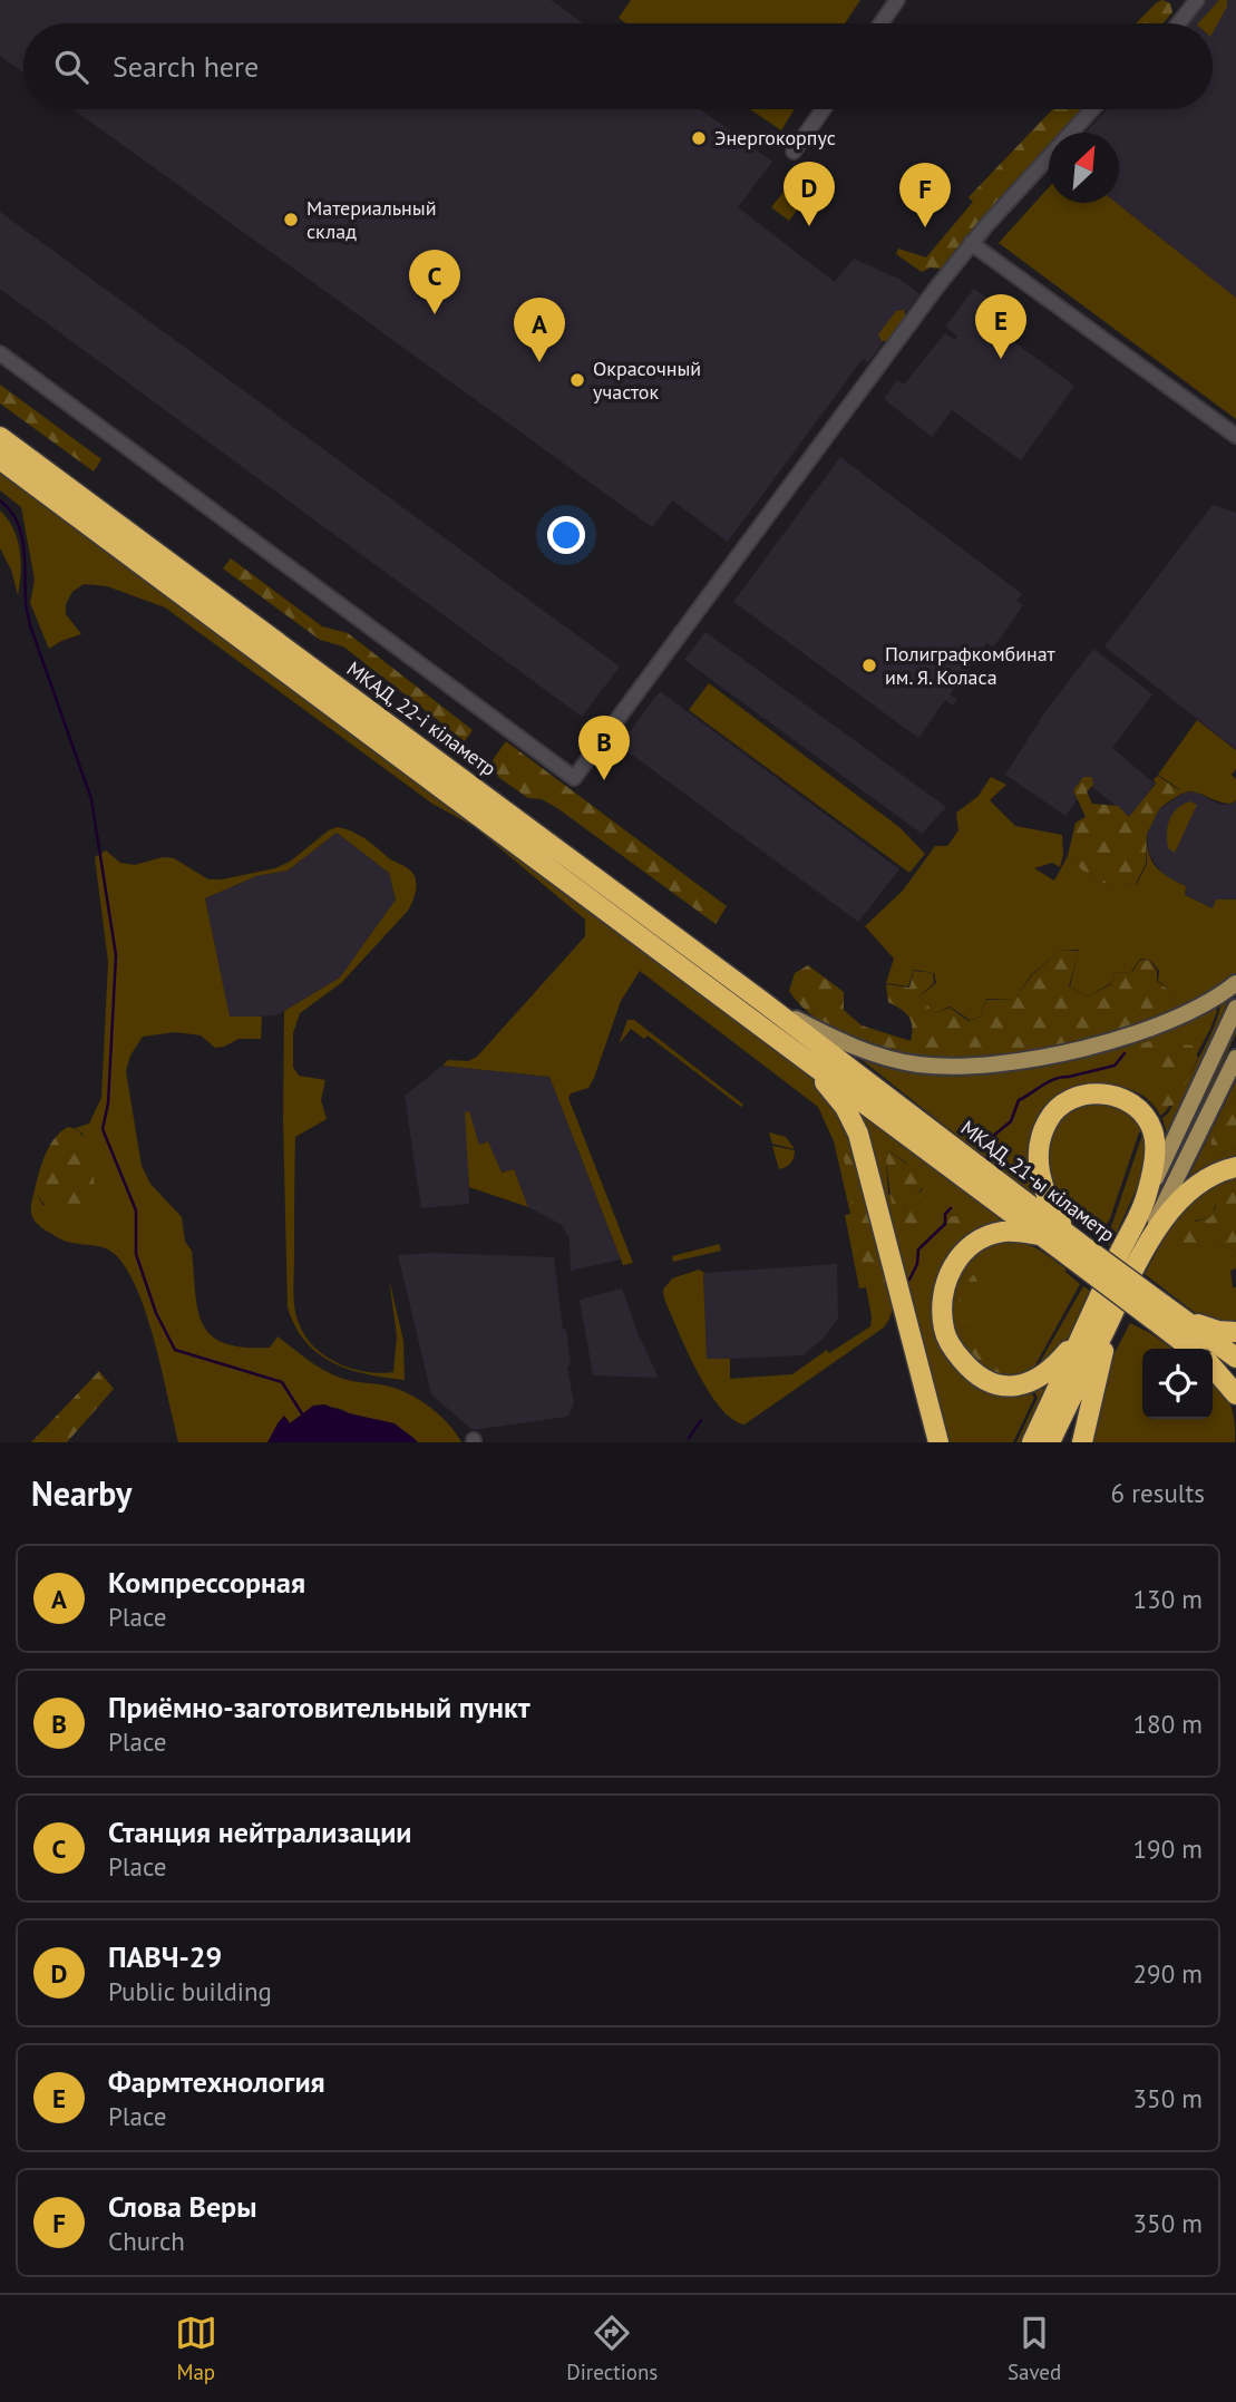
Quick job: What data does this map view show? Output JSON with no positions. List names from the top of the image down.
{
  "streets": {
    "highway": ["МКАД, 22-і кіламетр", "МКАД, 21-ы кіламетр"]
  },
  "crossings": [
    ["МКАД, 22-і кіламетр", "МКАД, 21-ы кіламетр"]
  ],
  "places": [
    "Энергокорпус",
    "Материальный склад",
    "Окрасочный участок",
    "Полиграфкомбинат им. Я. Коласа"
  ],
  "north": "top right",
  "page": {
    "search": "Search here",
    "pins": [
      "D",
      "F",
      "C",
      "E",
      "A",
      "B"
    ],
    "heading": ["Nearby", "6 results"],
    "list": [
      {
        "mark": "A",
        "name": "Компрессорная",
        "note": "Place",
        "value": "130 m"
      },
      {
        "mark": "B",
        "name": "Приёмно-заготовительный пункт",
        "note": "Place",
        "value": "180 m"
      },
      {
        "mark": "C",
        "name": "Станция нейтрализации",
        "note": "Place",
        "value": "190 m"
      },
      {
        "mark": "D",
        "name": "ПАВЧ-29",
        "note": "Public building",
        "value": "290 m"
      },
      {
        "mark": "E",
        "name": "Фармтехнология",
        "note": "Place",
        "value": "350 m"
      },
      {
        "mark": "F",
        "name": "Слова Веры",
        "note": "Church",
        "value": "350 m"
      }
    ],
    "nav": ["Map", "Directions", "Saved"]
  }
}
